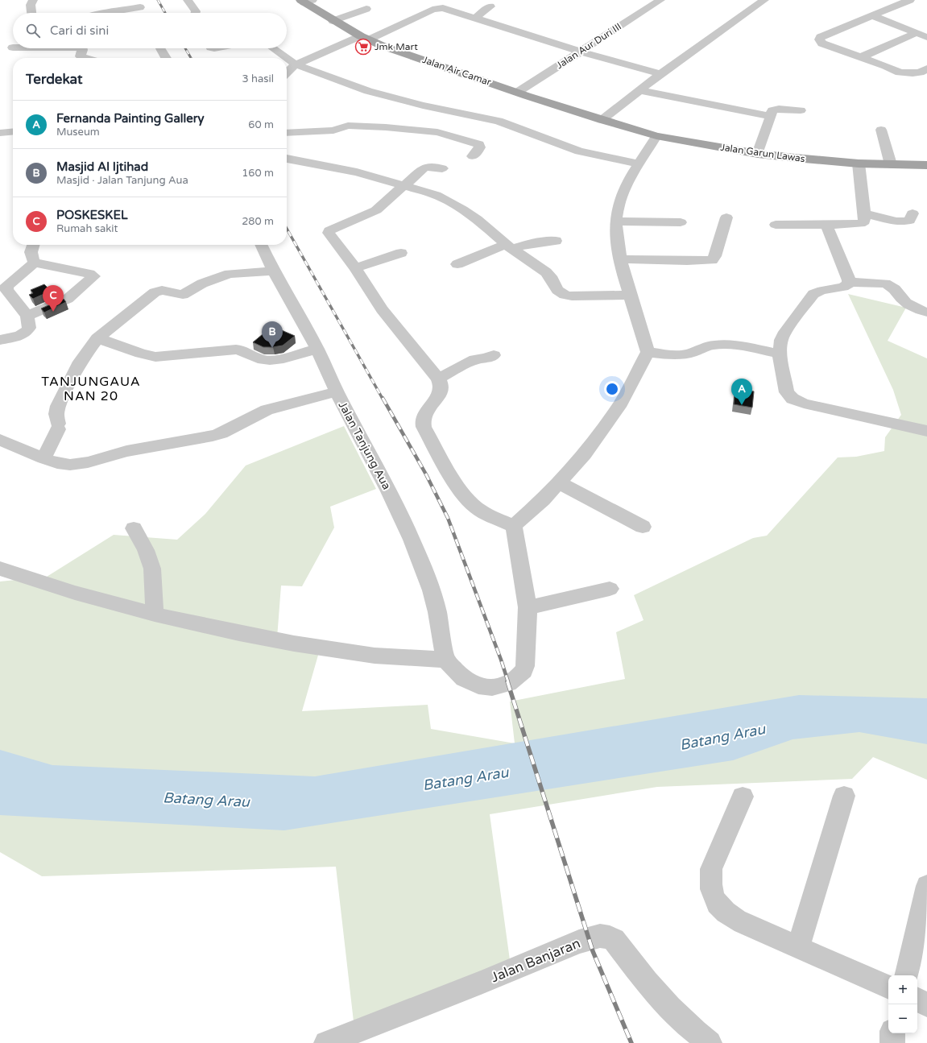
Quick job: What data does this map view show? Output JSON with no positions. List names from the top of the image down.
{
  "streets": {
    "main road": ["Jalan Air Camar", "Jalan Garun Lawas"],
    "street": ["Jalan Aur Duri III", "Jalan Tanjung Aua", "Jalan Banjaran"]
  },
  "crossings": [
    ["Jalan Aur Duri III", "Jalan Air Camar"],
    ["Jalan Air Camar", "Jalan Garun Lawas"]
  ],
  "districts": ["TANJUNGAUA NAN 20"],
  "water": ["Batang Arau"],
  "places": {
    "supermarket": ["Jmk Mart"]
  },
  "page": {
    "search": "Cari di sini",
    "heading": ["Terdekat", "3 hasil"],
    "list": [
      {
        "mark": "A",
        "name": "Fernanda Painting Gallery",
        "note": "Museum",
        "value": "60 m"
      },
      {
        "mark": "B",
        "name": "Masjid Al Ijtihad",
        "note": "Masjid · Jalan Tanjung Aua",
        "value": "160 m"
      },
      {
        "mark": "C",
        "name": "POSKESKEL",
        "note": "Rumah sakit",
        "value": "280 m"
      }
    ],
    "pins": ["C", "B", "A"],
    "map_buttons": ["+", "−"]
  }
}
